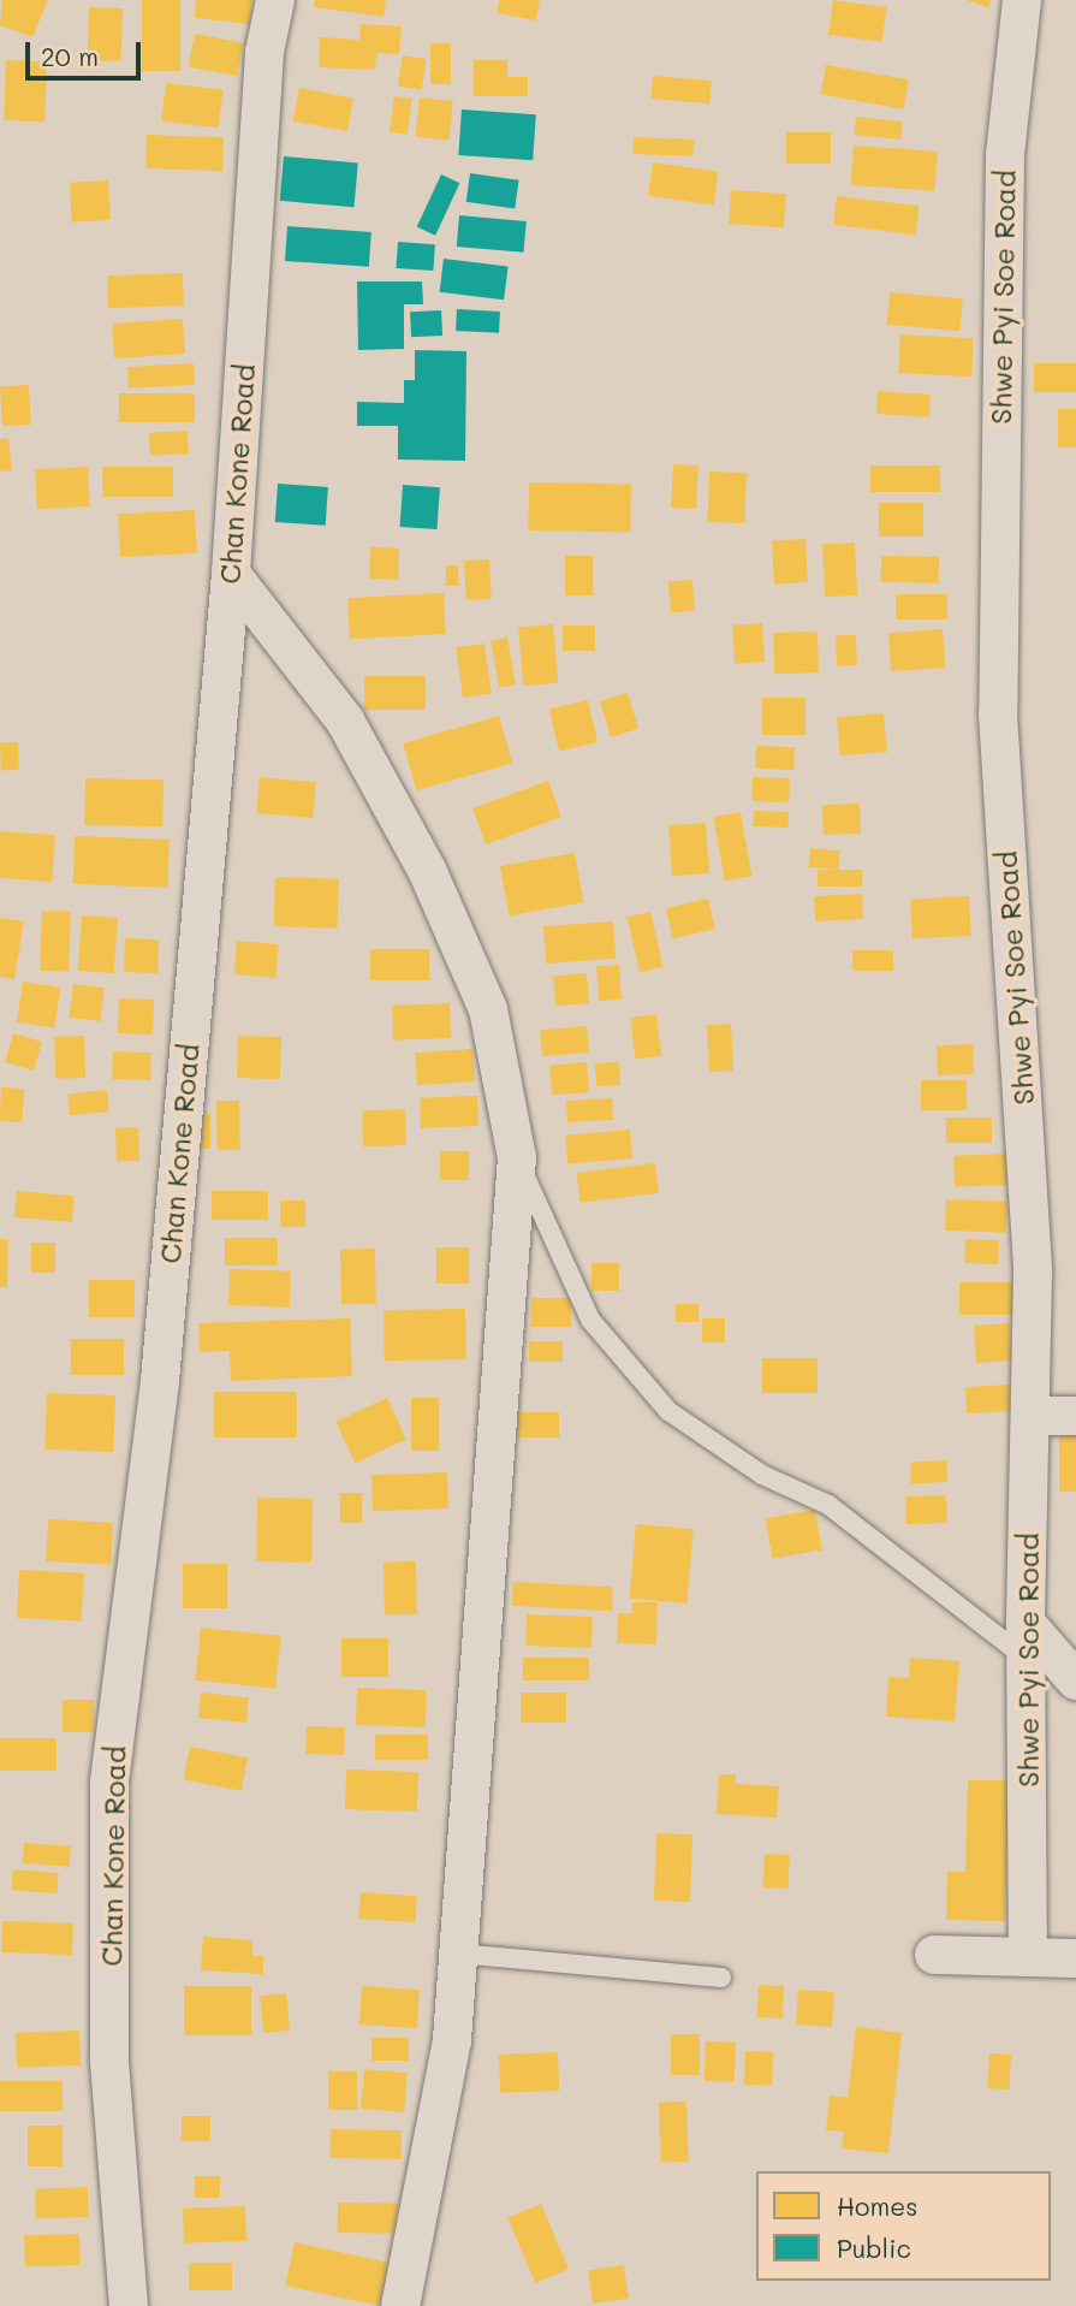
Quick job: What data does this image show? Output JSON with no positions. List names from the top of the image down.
{
  "streets": {
    "street": ["Shwe Pyi Soe Road", "Chan Kone Road"]
  },
  "legend": ["Homes", "Public"],
  "scale_bar": "20 m"
}
